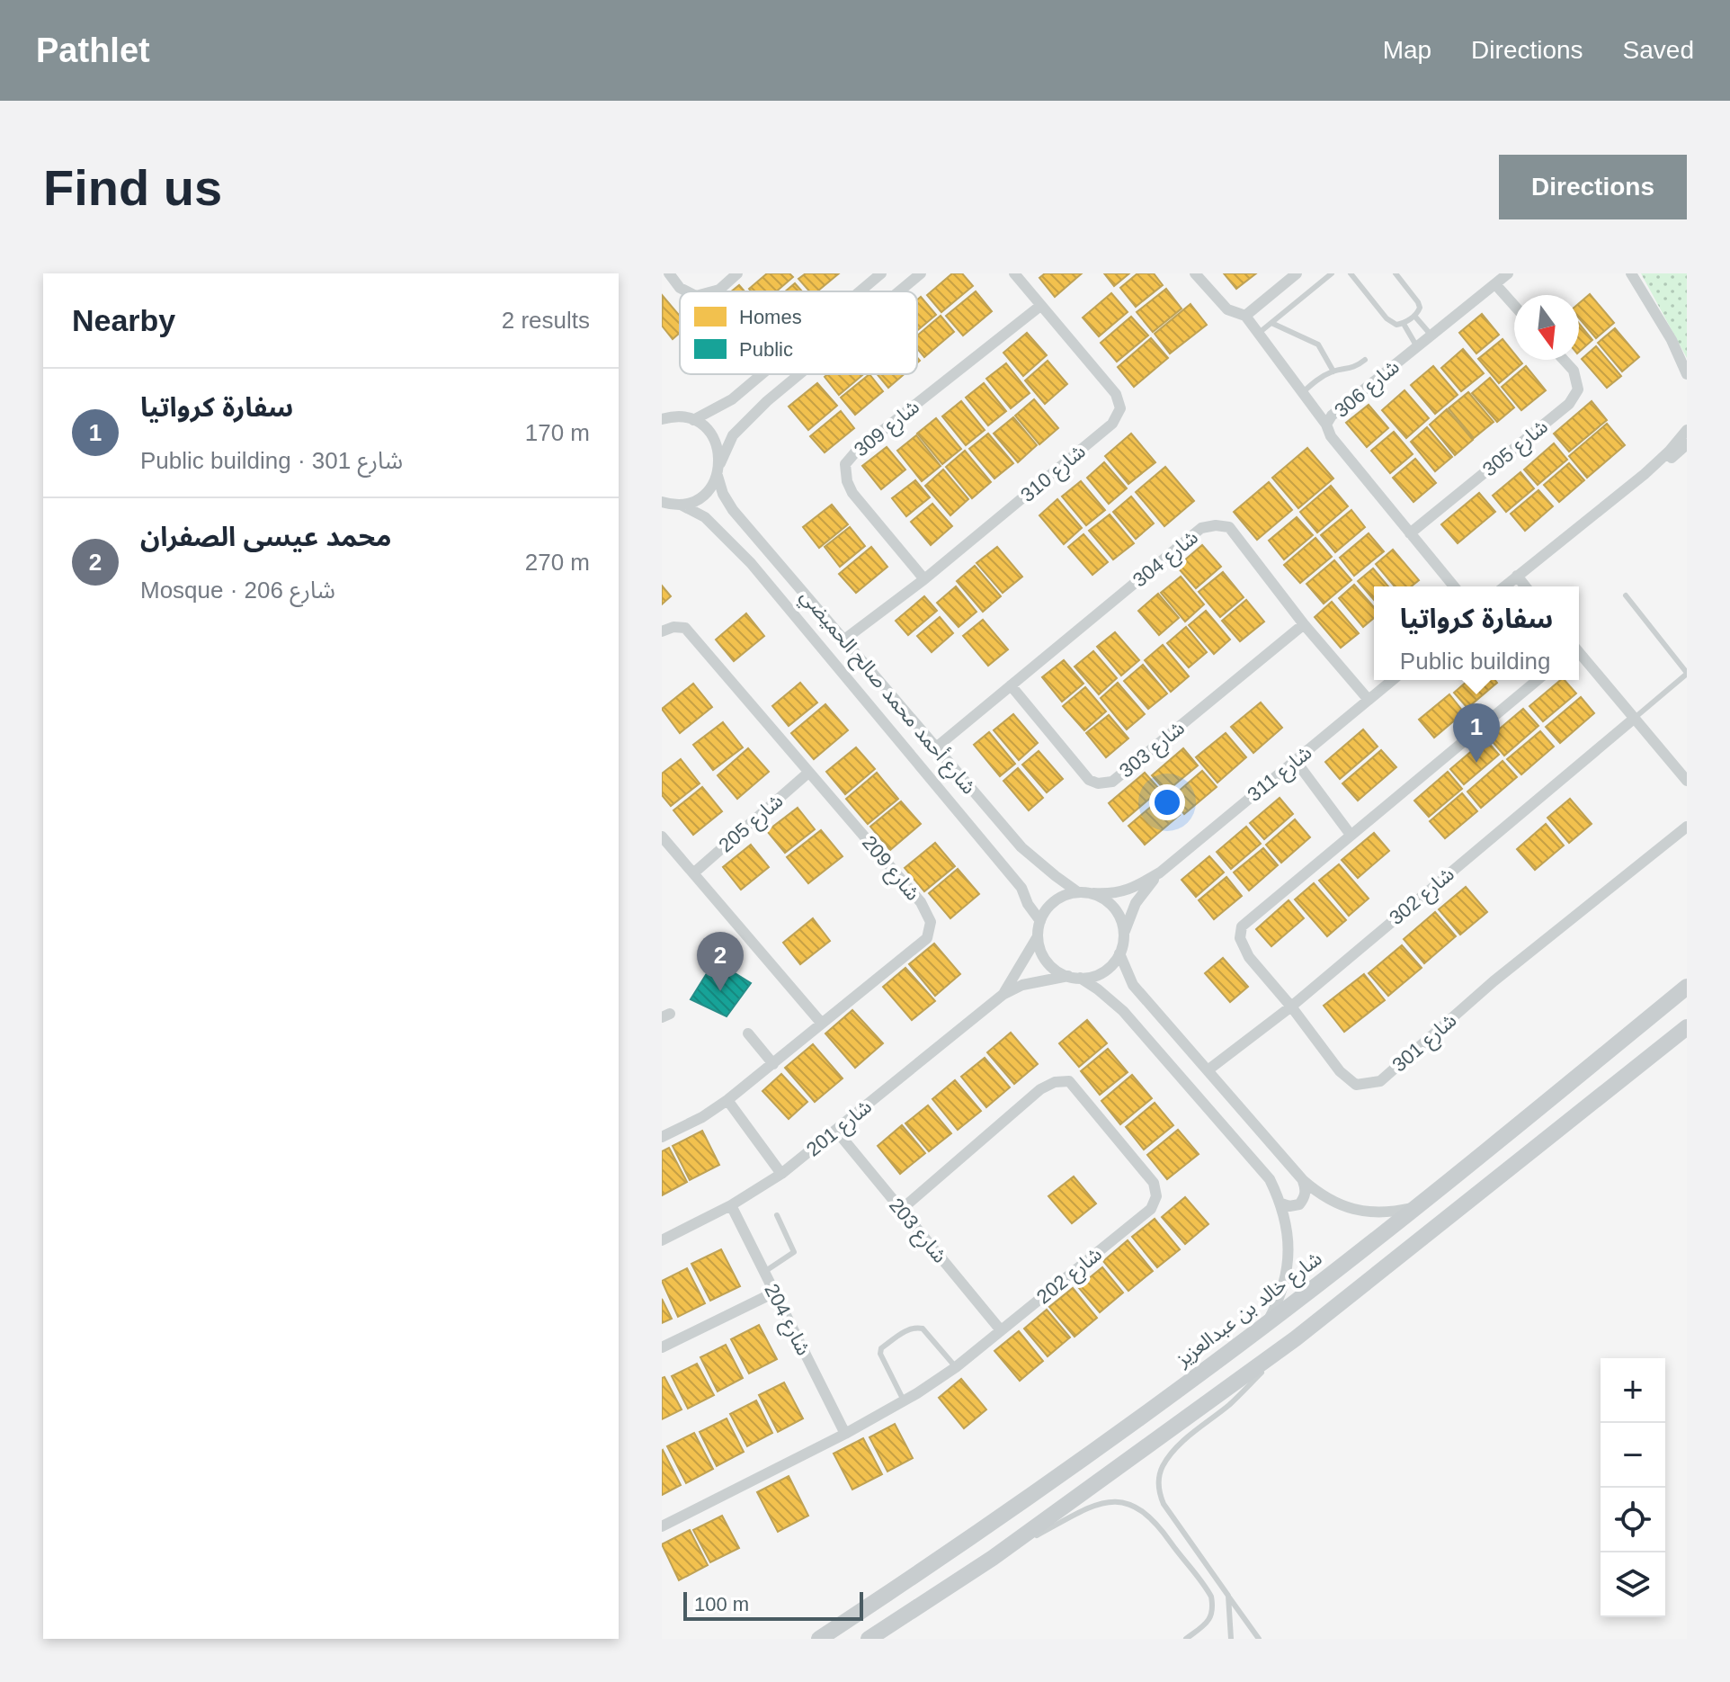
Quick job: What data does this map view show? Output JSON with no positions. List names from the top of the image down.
{
  "streets": {
    "main road": ["شارع خالد بن عبدالعزيز"],
    "street": [
      "شارع 306",
      "شارع 309",
      "شارع 305",
      "شارع 310",
      "شارع 304",
      "شارع أحمد محمد صالح الحميضي",
      "شارع 303",
      "شارع 311",
      "شارع 205",
      "شارع 209",
      "شارع 302",
      "شارع 301",
      "شارع 201",
      "شارع 203",
      "شارع 202",
      "شارع 204"
    ]
  },
  "crossings": [
    ["شارع 306", "شارع 305"],
    ["شارع 309", "شارع 310"],
    ["شارع 310", "شارع أحمد محمد صالح الحميضي"],
    ["شارع 304", "شارع أحمد محمد صالح الحميضي"],
    ["شارع 304", "شارع 303"],
    ["شارع 304", "شارع 311"],
    ["شارع أحمد محمد صالح الحميضي", "شارع 311"],
    ["شارع أحمد محمد صالح الحميضي", "شارع 201"],
    ["شارع 311", "شارع 201"],
    ["شارع 205", "شارع 209"],
    ["شارع 302", "شارع 301"],
    ["شارع 201", "شارع 203"],
    ["شارع 201", "شارع 204"],
    ["شارع 203", "شارع 202"],
    ["شارع 202", "شارع 204"]
  ],
  "legend": ["Homes", "Public"],
  "scale_bar": "100 m",
  "north": "bottom",
  "page": {
    "header": "Pathlet",
    "nav": ["Map", "Directions", "Saved"],
    "buttons": "Directions",
    "title": "Find us",
    "heading": ["Nearby", "2 results"],
    "list": [
      {
        "mark": "1",
        "name": "سفارة كرواتيا",
        "note": "Public building · شارع 301",
        "value": "170 m"
      },
      {
        "mark": "2",
        "name": "محمد عيسى الصفران",
        "note": "Mosque · شارع 206",
        "value": "270 m"
      }
    ],
    "popup": ["سفارة كرواتيا", "Public building"],
    "pins": ["1", "2"],
    "map_buttons": ["+", "−"],
    "scale": "100 m"
  }
}
